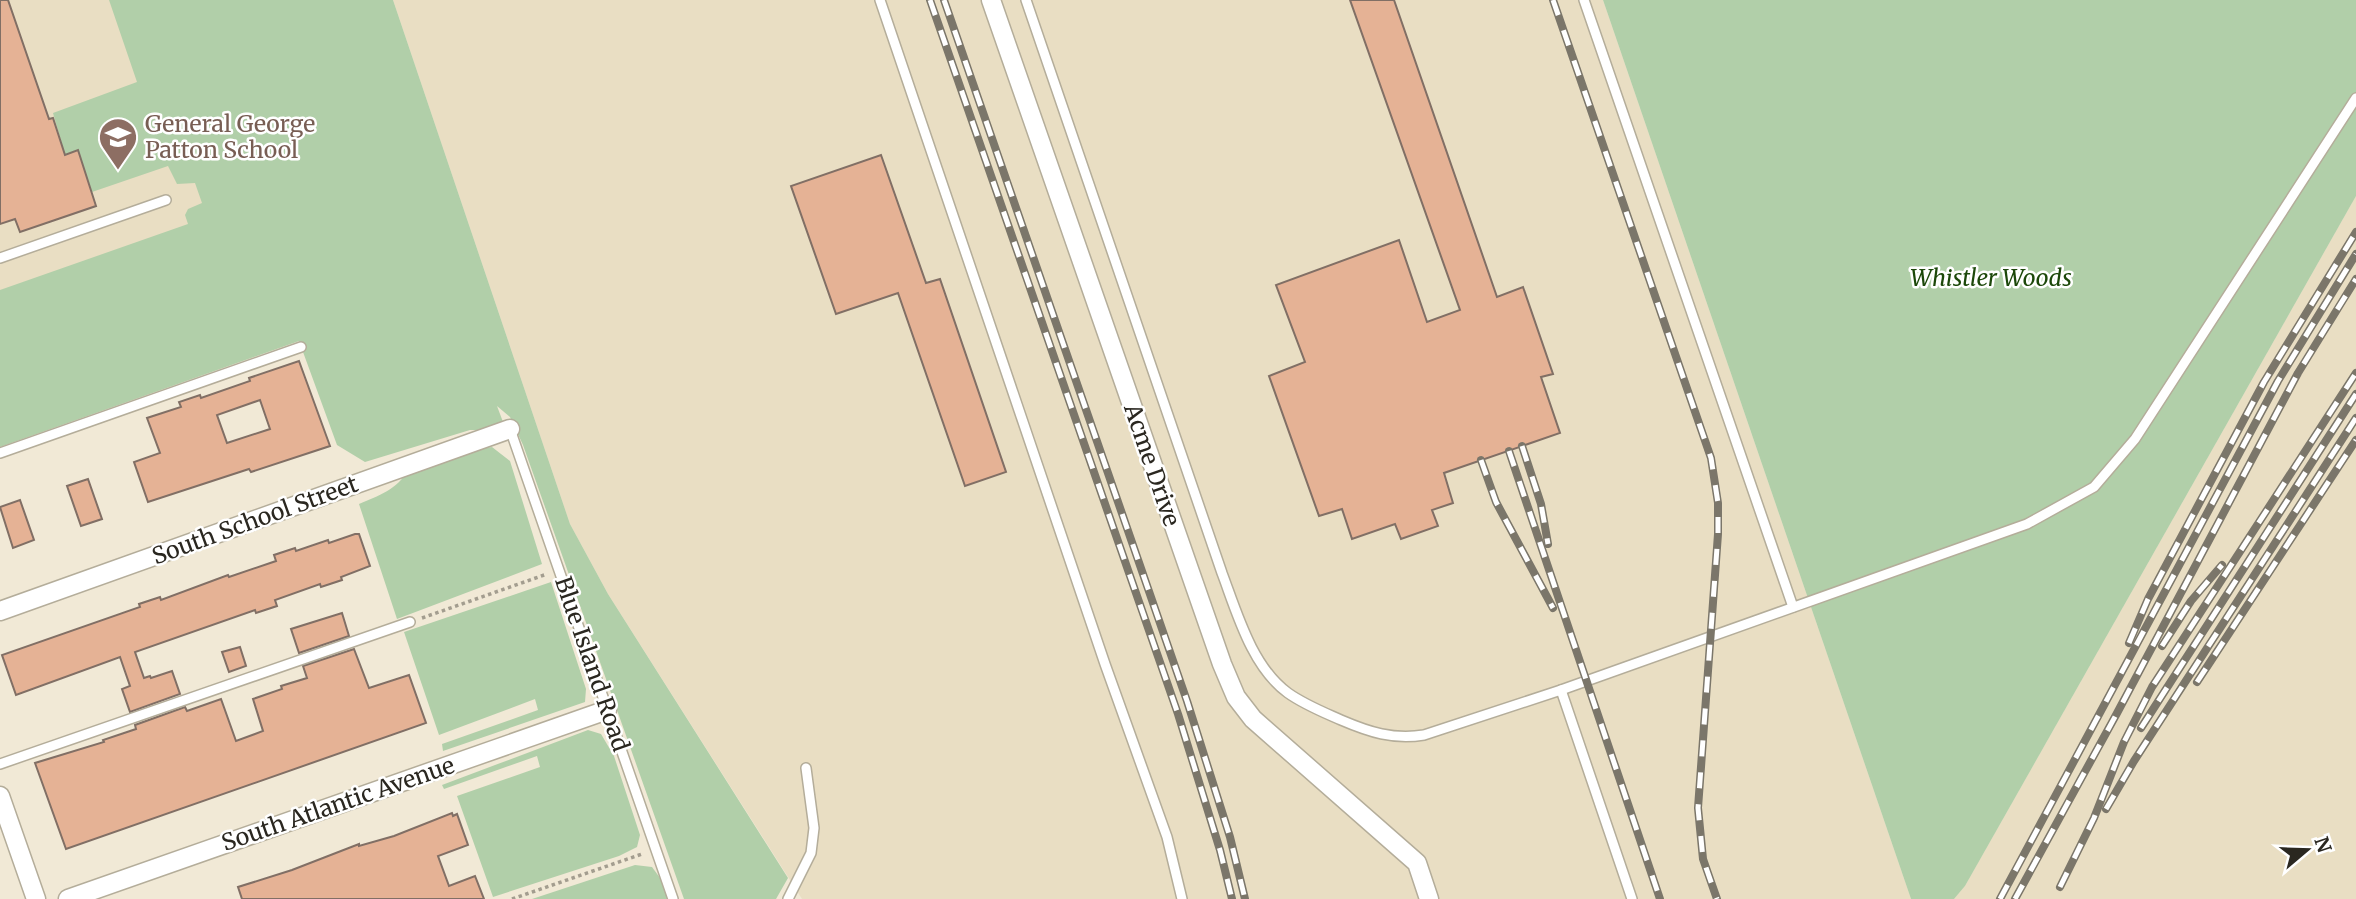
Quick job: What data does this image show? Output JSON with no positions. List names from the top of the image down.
{
  "streets": {
    "street": ["Acme Drive", "South School Street", "South Atlantic Avenue"],
    "lane": ["Blue Island Road"]
  },
  "crossings": [
    ["South School Street", "Blue Island Road"],
    ["Blue Island Road", "South Atlantic Avenue"]
  ],
  "parks": ["Whistler Woods"],
  "places": {
    "school or university": ["General George Patton School"]
  },
  "north": "right"
}
